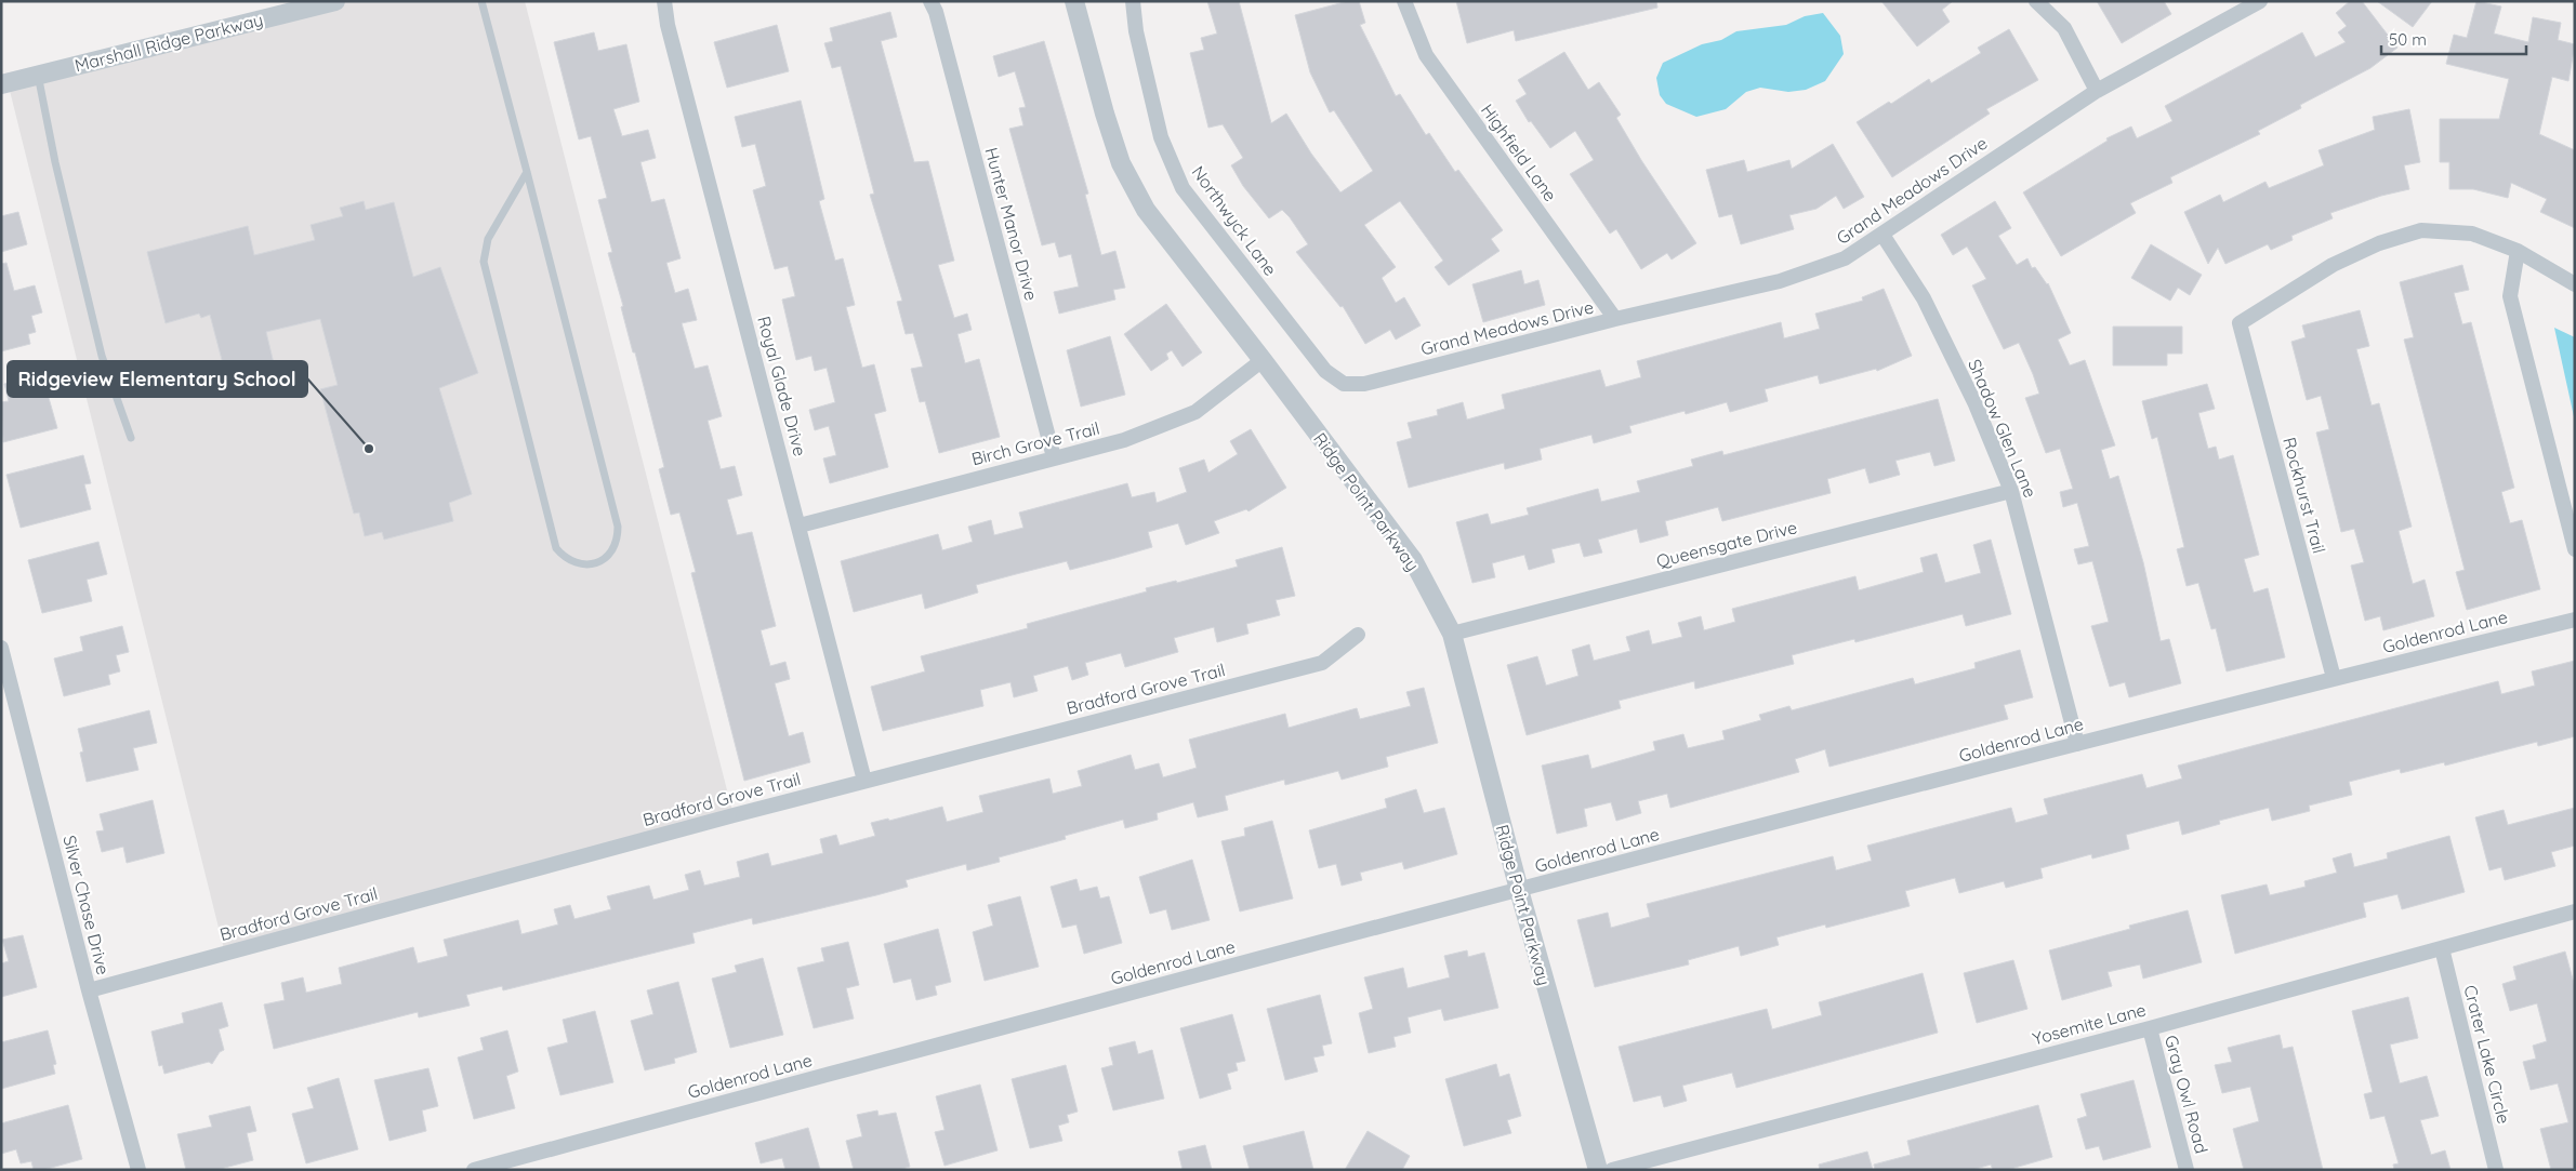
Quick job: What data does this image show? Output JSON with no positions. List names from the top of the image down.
{
  "streets": {
    "street": [
      "Marshall Ridge Parkway",
      "Highfield Lane",
      "Grand Meadows Drive",
      "Northwyck Lane",
      "Hunter Manor Drive",
      "Royal Glade Drive",
      "Shadow Glen Lane",
      "Birch Grove Trail",
      "Rockhurst Trail",
      "Ridge Point Parkway",
      "Queensgate Drive",
      "Goldenrod Lane",
      "Bradford Grove Trail",
      "Silver Chase Drive",
      "Yosemite Lane",
      "Crater Lake Circle",
      "Gray Owl Road"
    ]
  },
  "crossings": [
    ["Highfield Lane", "Grand Meadows Drive"],
    ["Grand Meadows Drive", "Northwyck Lane"],
    ["Grand Meadows Drive", "Shadow Glen Lane"],
    ["Hunter Manor Drive", "Birch Grove Trail"],
    ["Royal Glade Drive", "Birch Grove Trail"],
    ["Royal Glade Drive", "Bradford Grove Trail"],
    ["Shadow Glen Lane", "Queensgate Drive"],
    ["Shadow Glen Lane", "Goldenrod Lane"],
    ["Birch Grove Trail", "Ridge Point Parkway"],
    ["Rockhurst Trail", "Goldenrod Lane"],
    ["Ridge Point Parkway", "Queensgate Drive"],
    ["Ridge Point Parkway", "Goldenrod Lane"],
    ["Bradford Grove Trail", "Silver Chase Drive"],
    ["Yosemite Lane", "Crater Lake Circle"],
    ["Yosemite Lane", "Gray Owl Road"]
  ],
  "places": ["Ridgeview Elementary School"],
  "scale_bar": "50 m"
}
